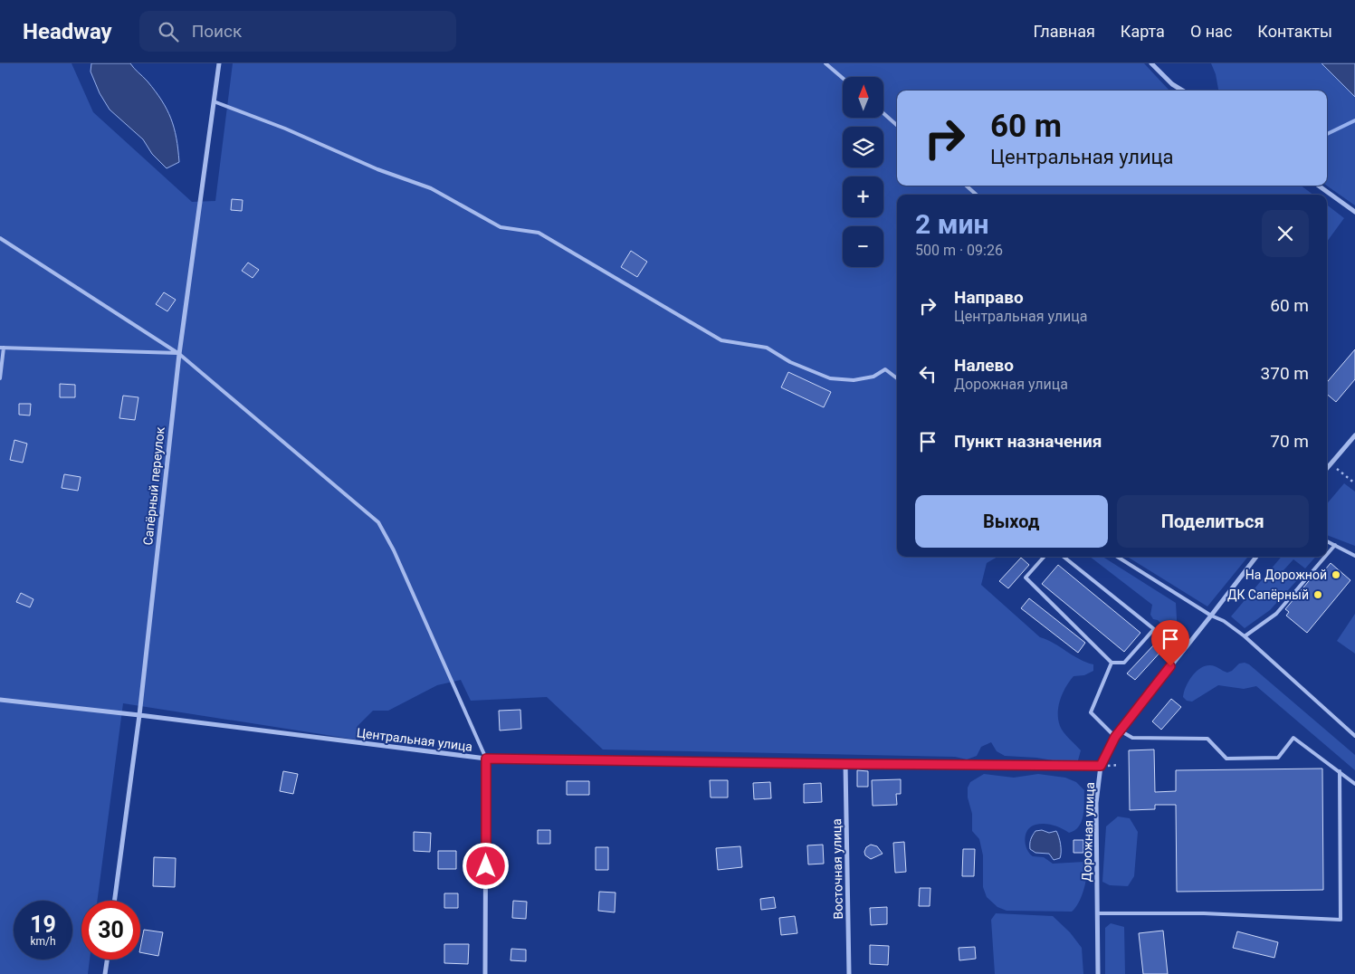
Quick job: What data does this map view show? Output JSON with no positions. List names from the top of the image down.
{
  "streets": {
    "street": [
      "Сапёрный переулок",
      "Центральная улица",
      "Дорожная улица",
      "Восточная улица"
    ]
  },
  "crossings": [
    ["Сапёрный переулок", "Центральная улица"],
    ["Центральная улица", "Дорожная улица"],
    ["Центральная улица", "Восточная улица"]
  ],
  "places": ["На Дорожной", "ДК Сапёрный"],
  "north": "top",
  "page": {
    "header": "Headway",
    "search": "Поиск",
    "nav": [
      "Главная",
      "Карта",
      "О нас",
      "Контакты"
    ],
    "map_buttons": ["+", "−"],
    "turn": ["60 m", "Центральная улица"],
    "heading": ["2 мин", "500 m · 09:26"],
    "list": [
      {
        "name": "Направо",
        "note": "Центральная улица",
        "value": "60 m"
      },
      {
        "name": "Налево",
        "note": "Дорожная улица",
        "value": "370 m"
      },
      {
        "name": "Пункт назначения",
        "value": "70 m"
      }
    ],
    "buttons": ["Выход", "Поделиться"],
    "speed": "19 km/h",
    "limit": "30"
  }
}
